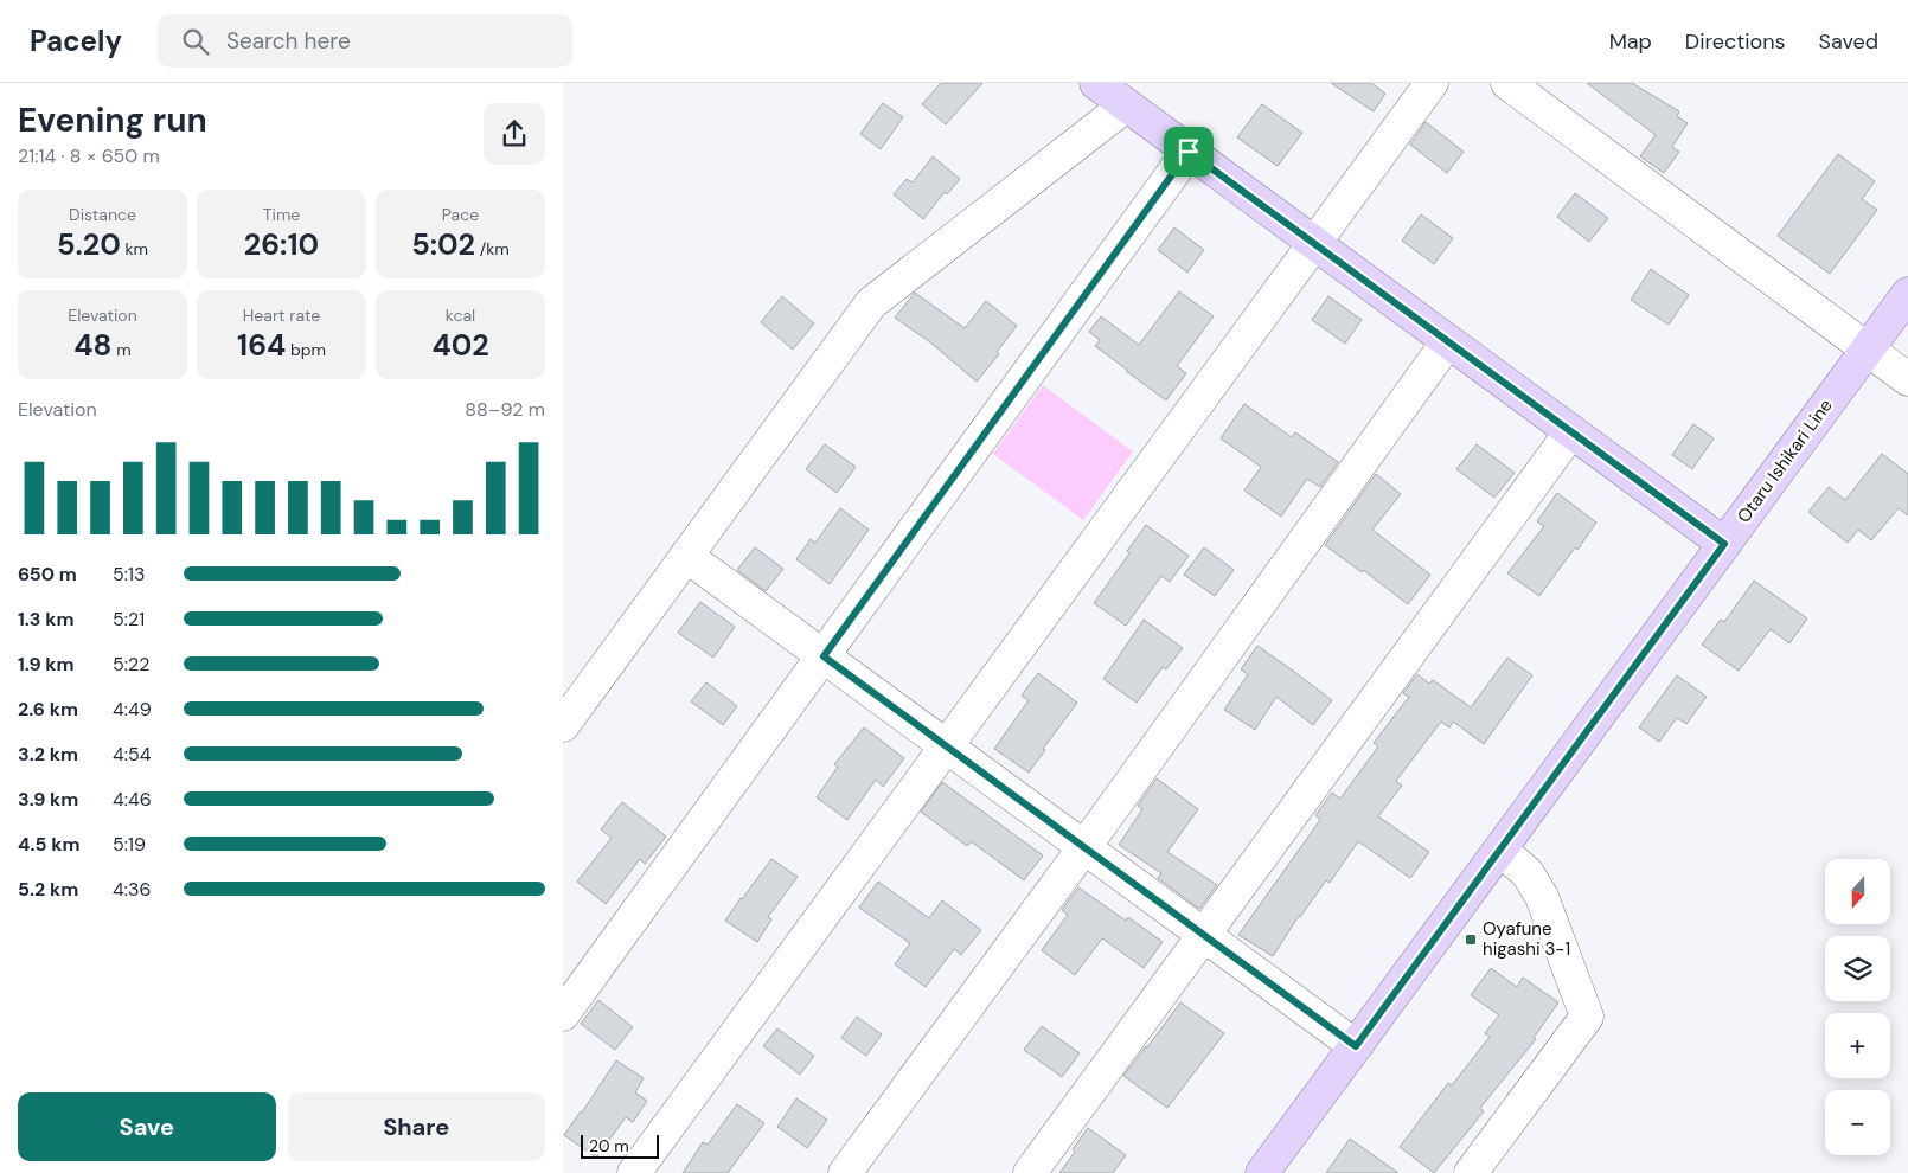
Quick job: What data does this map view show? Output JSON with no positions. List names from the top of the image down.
{
  "streets": {
    "main road": ["Otaru Ishikari Line"]
  },
  "places": {
    "transit": ["Oyafune higashi 3-1"]
  },
  "scale_bar": "20 m",
  "north": "bottom",
  "page": {
    "header": "Pacely",
    "search": "Search here",
    "nav": ["Map", "Directions", "Saved"],
    "heading": ["Evening run", "21:14 · 8 × 650 m"],
    "stats": [
      ["Distance", "5.20 km"],
      ["Time", "26:10"],
      ["Pace", "5:02 /km"],
      ["Elevation", "48 m"],
      ["Heart rate", "164 bpm"],
      ["kcal", "402"]
    ],
    "chart": ["Elevation", "88–92 m"],
    "list": [
      {
        "name": "650 m",
        "note": "5:13"
      },
      {
        "name": "1.3 km",
        "note": "5:21"
      },
      {
        "name": "1.9 km",
        "note": "5:22"
      },
      {
        "name": "2.6 km",
        "note": "4:49"
      },
      {
        "name": "3.2 km",
        "note": "4:54"
      },
      {
        "name": "3.9 km",
        "note": "4:46"
      },
      {
        "name": "4.5 km",
        "note": "5:19"
      },
      {
        "name": "5.2 km",
        "note": "4:36"
      }
    ],
    "map_buttons": ["+", "−"],
    "buttons": ["Save", "Share"],
    "scale": "20 m"
  }
}
